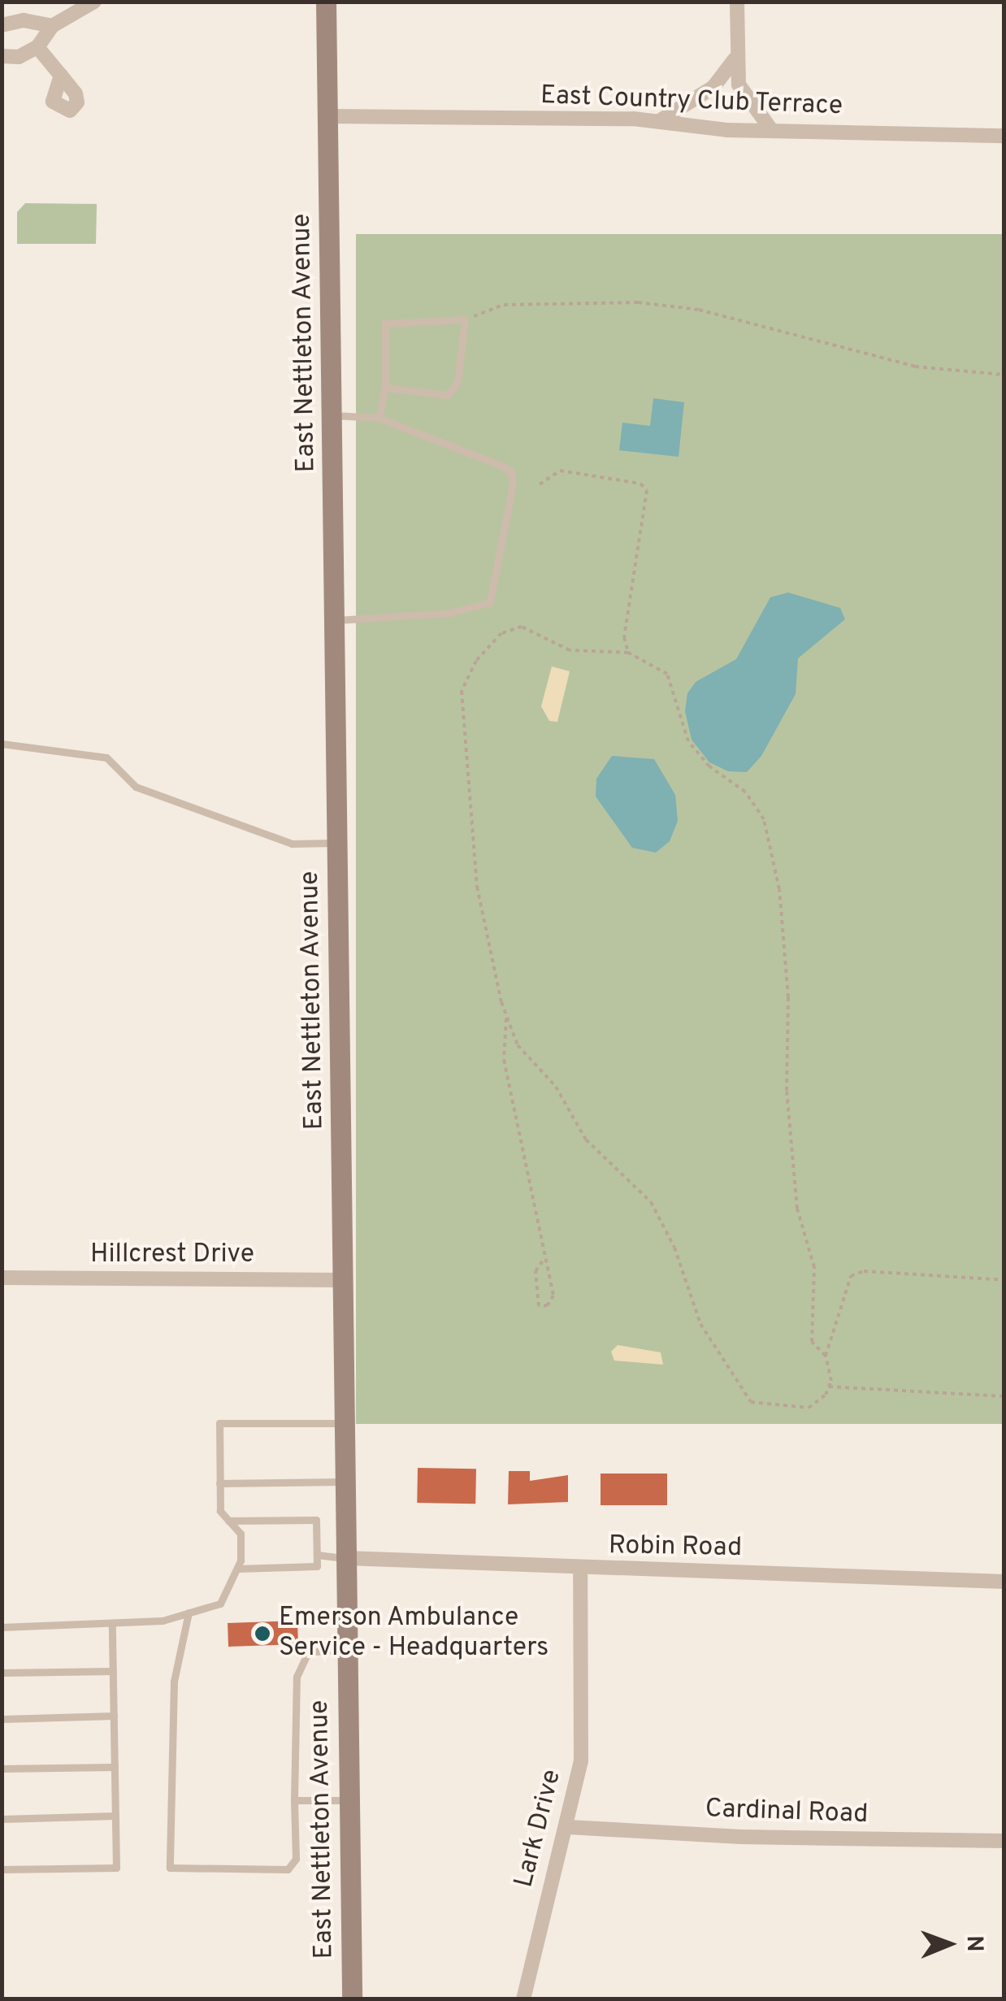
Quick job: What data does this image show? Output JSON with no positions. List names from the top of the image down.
{
  "streets": {
    "main road": ["East Nettleton Avenue"],
    "street": [
      "East Country Club Terrace",
      "Hillcrest Drive",
      "Robin Road",
      "Cardinal Road",
      "Lark Drive"
    ]
  },
  "crossings": [
    ["East Country Club Terrace", "East Nettleton Avenue"],
    ["East Nettleton Avenue", "Hillcrest Drive"],
    ["East Nettleton Avenue", "Robin Road"],
    ["Robin Road", "Lark Drive"],
    ["Cardinal Road", "Lark Drive"]
  ],
  "places": ["Emerson Ambulance Service - Headquarters"],
  "north": "right"
}
